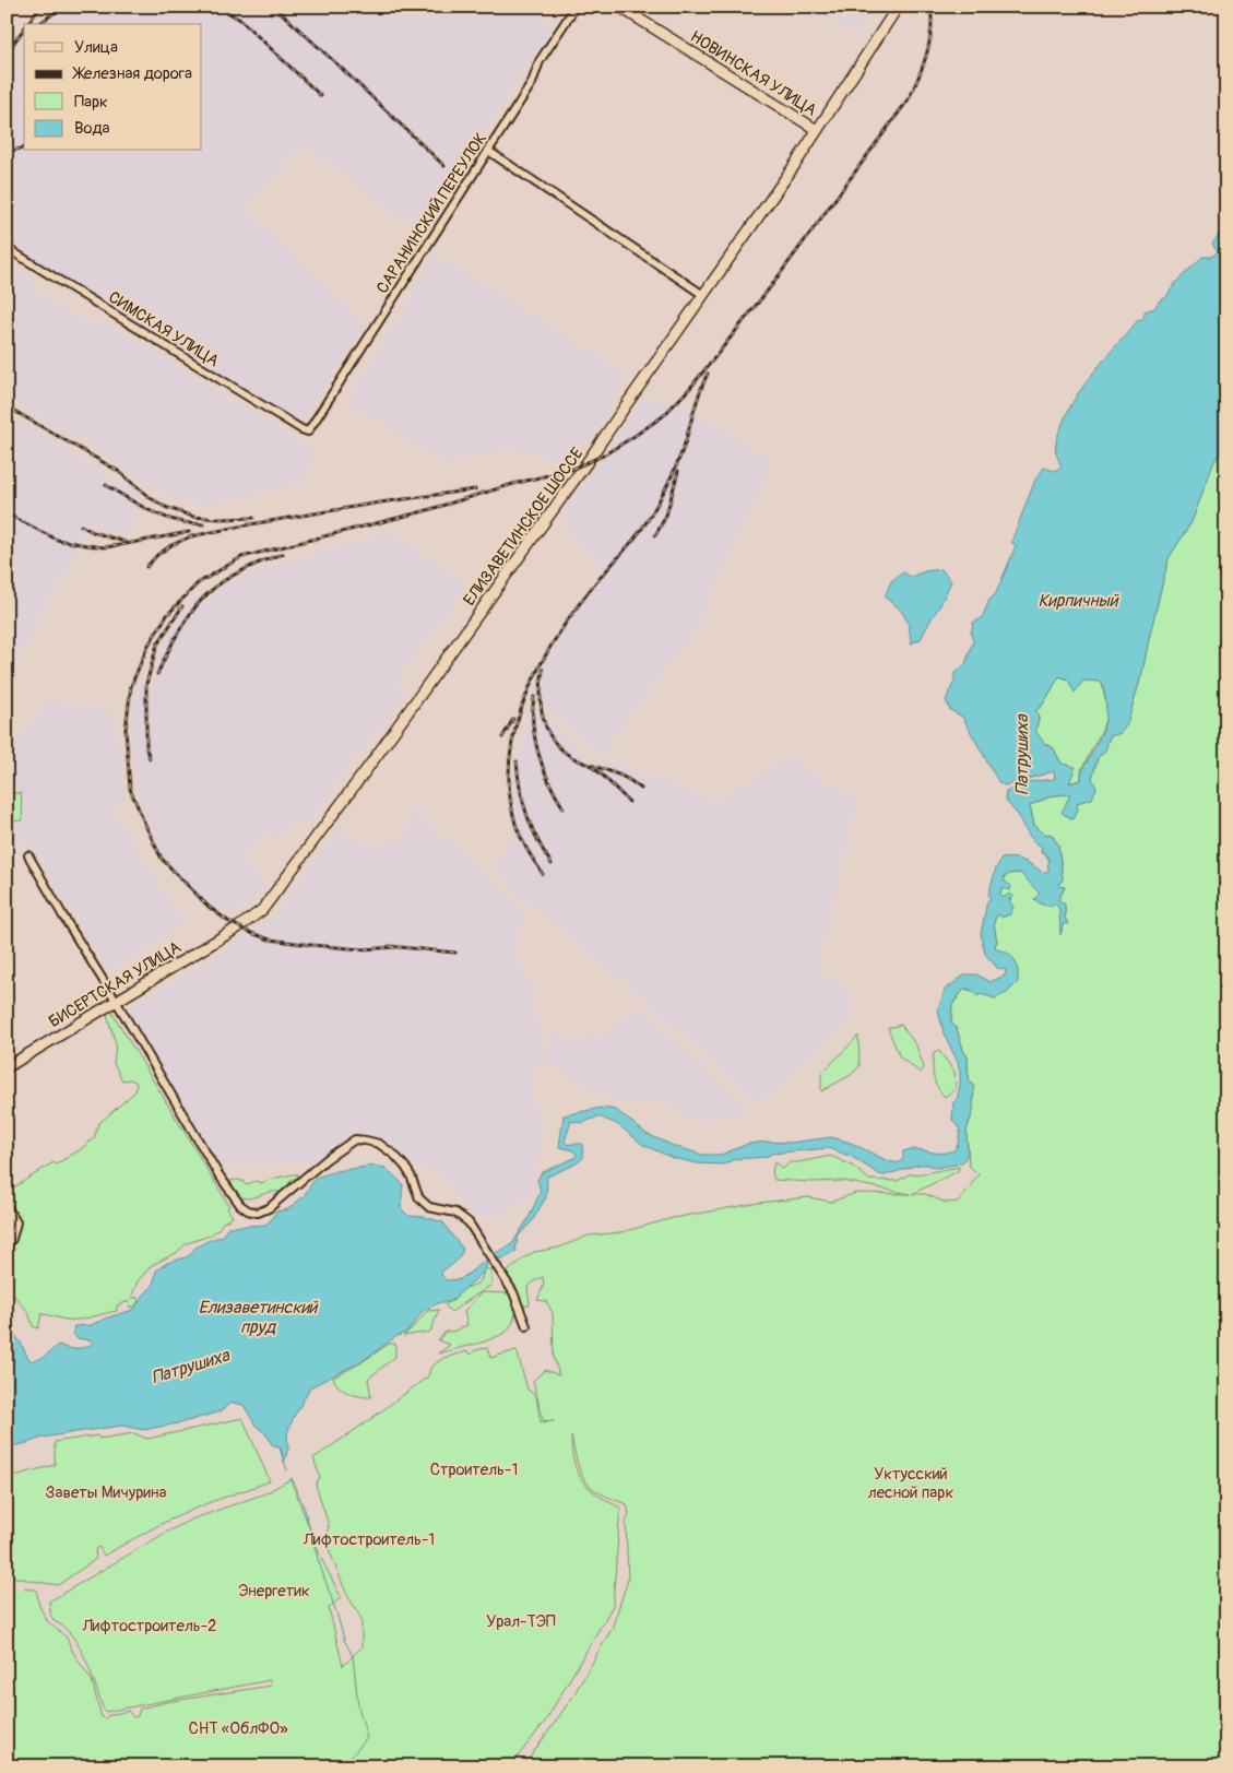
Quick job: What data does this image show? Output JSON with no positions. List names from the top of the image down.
{
  "streets": {
    "main road": ["НОВИНСКАЯ УЛИЦА", "ЕЛИЗАВЕТИНСКОЕ ШОССЕ", "БИСЕРТСКАЯ УЛИЦА"],
    "street": ["САРАНИНСКИЙ ПЕРЕУЛОК", "СИМСКАЯ УЛИЦА"]
  },
  "crossings": [
    ["НОВИНСКАЯ УЛИЦА", "ЕЛИЗАВЕТИНСКОЕ ШОССЕ"],
    ["САРАНИНСКИЙ ПЕРЕУЛОК", "СИМСКАЯ УЛИЦА"],
    ["ЕЛИЗАВЕТИНСКОЕ ШОССЕ", "БИСЕРТСКАЯ УЛИЦА"]
  ],
  "water": ["Кирпичный", "Патрушиха", "Елизаветинский пруд"],
  "parks": [
    "Строитель-1",
    "Уктусский лесной парк",
    "Заветы Мичурина",
    "Лифтостроитель-1",
    "Энергетик",
    "Урал-ТЭП",
    "Лифтостроитель-2",
    "СНТ «ОблФО»"
  ],
  "legend": [
    "Улица",
    "Железная дорога",
    "Парк",
    "Вода"
  ]
}
